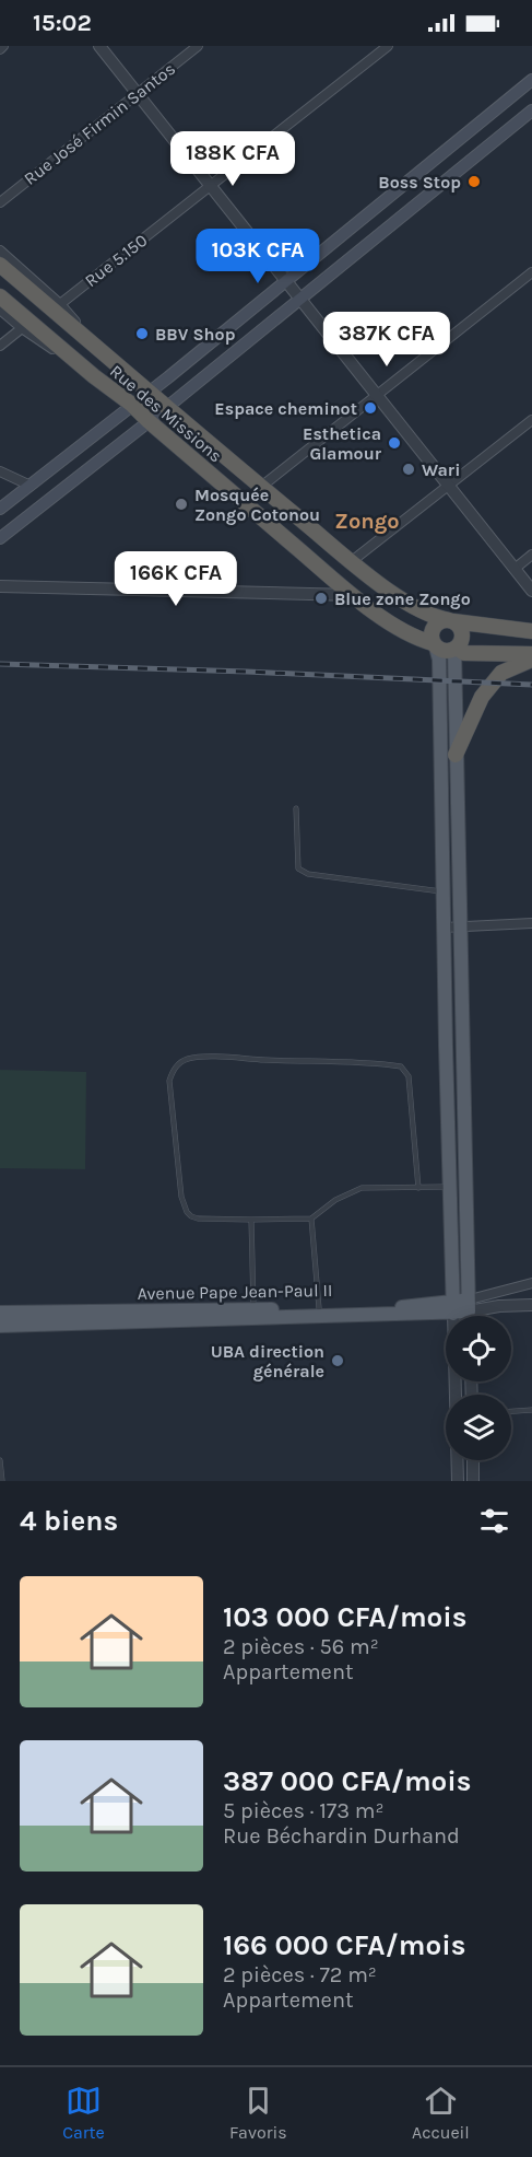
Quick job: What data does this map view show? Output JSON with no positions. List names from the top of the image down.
{
  "streets": {
    "highway": ["Rue des Missions"],
    "main road": ["Avenue Pape Jean-Paul II"],
    "street": ["Rue José Firmin Santos", "Rue 5.150"]
  },
  "crossings": [
    ["Rue 5.150", "Rue des Missions"]
  ],
  "districts": ["Zongo"],
  "places": [
    "Boss Stop",
    "BBV Shop",
    "Espace cheminot",
    "Esthetica Glamour",
    "Wari",
    "Mosquée Zongo Cotonou",
    "Blue zone Zongo",
    "UBA direction générale"
  ],
  "page": {
    "status": "15:02",
    "price": [
      "188K CFA",
      "103K CFA",
      "387K CFA",
      "166K CFA"
    ],
    "heading": "4 biens",
    "list": [
      {
        "name": "103 000 CFA/mois",
        "note": "2 pièces · 56 m² · Appartement"
      },
      {
        "name": "387 000 CFA/mois",
        "note": "5 pièces · 173 m² · Rue Béchardin Durhand"
      },
      {
        "name": "166 000 CFA/mois",
        "note": "2 pièces · 72 m² · Appartement"
      }
    ],
    "tabs": ["Carte", "Favoris", "Accueil"]
  }
}
